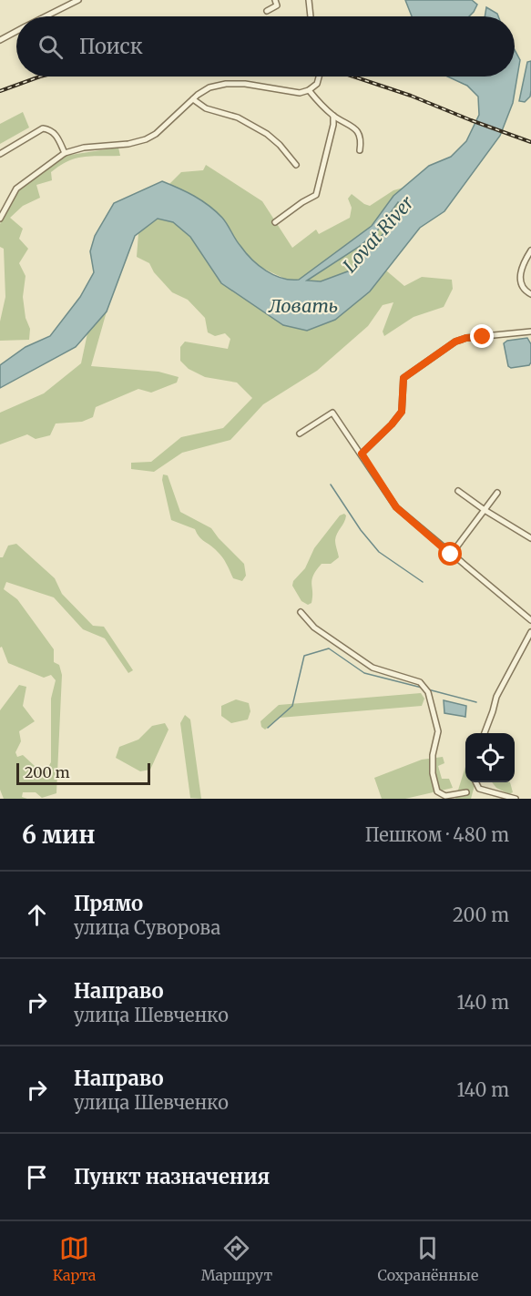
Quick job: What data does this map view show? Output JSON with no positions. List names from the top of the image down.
{
  "water": ["Lovat River", "Ловать"],
  "scale_bar": "200 m",
  "page": {
    "search": "Поиск",
    "scale": "200 m",
    "heading": ["6 мин", "Пешком · 480 m"],
    "list": [
      ["Прямо", "улица Суворова", "200 m"],
      ["Направо", "улица Шевченко", "140 m"],
      ["Направо", "улица Шевченко", "140 m"],
      "Пункт назначения"
    ],
    "nav": ["Карта", "Маршрут", "Сохранённые"]
  }
}
